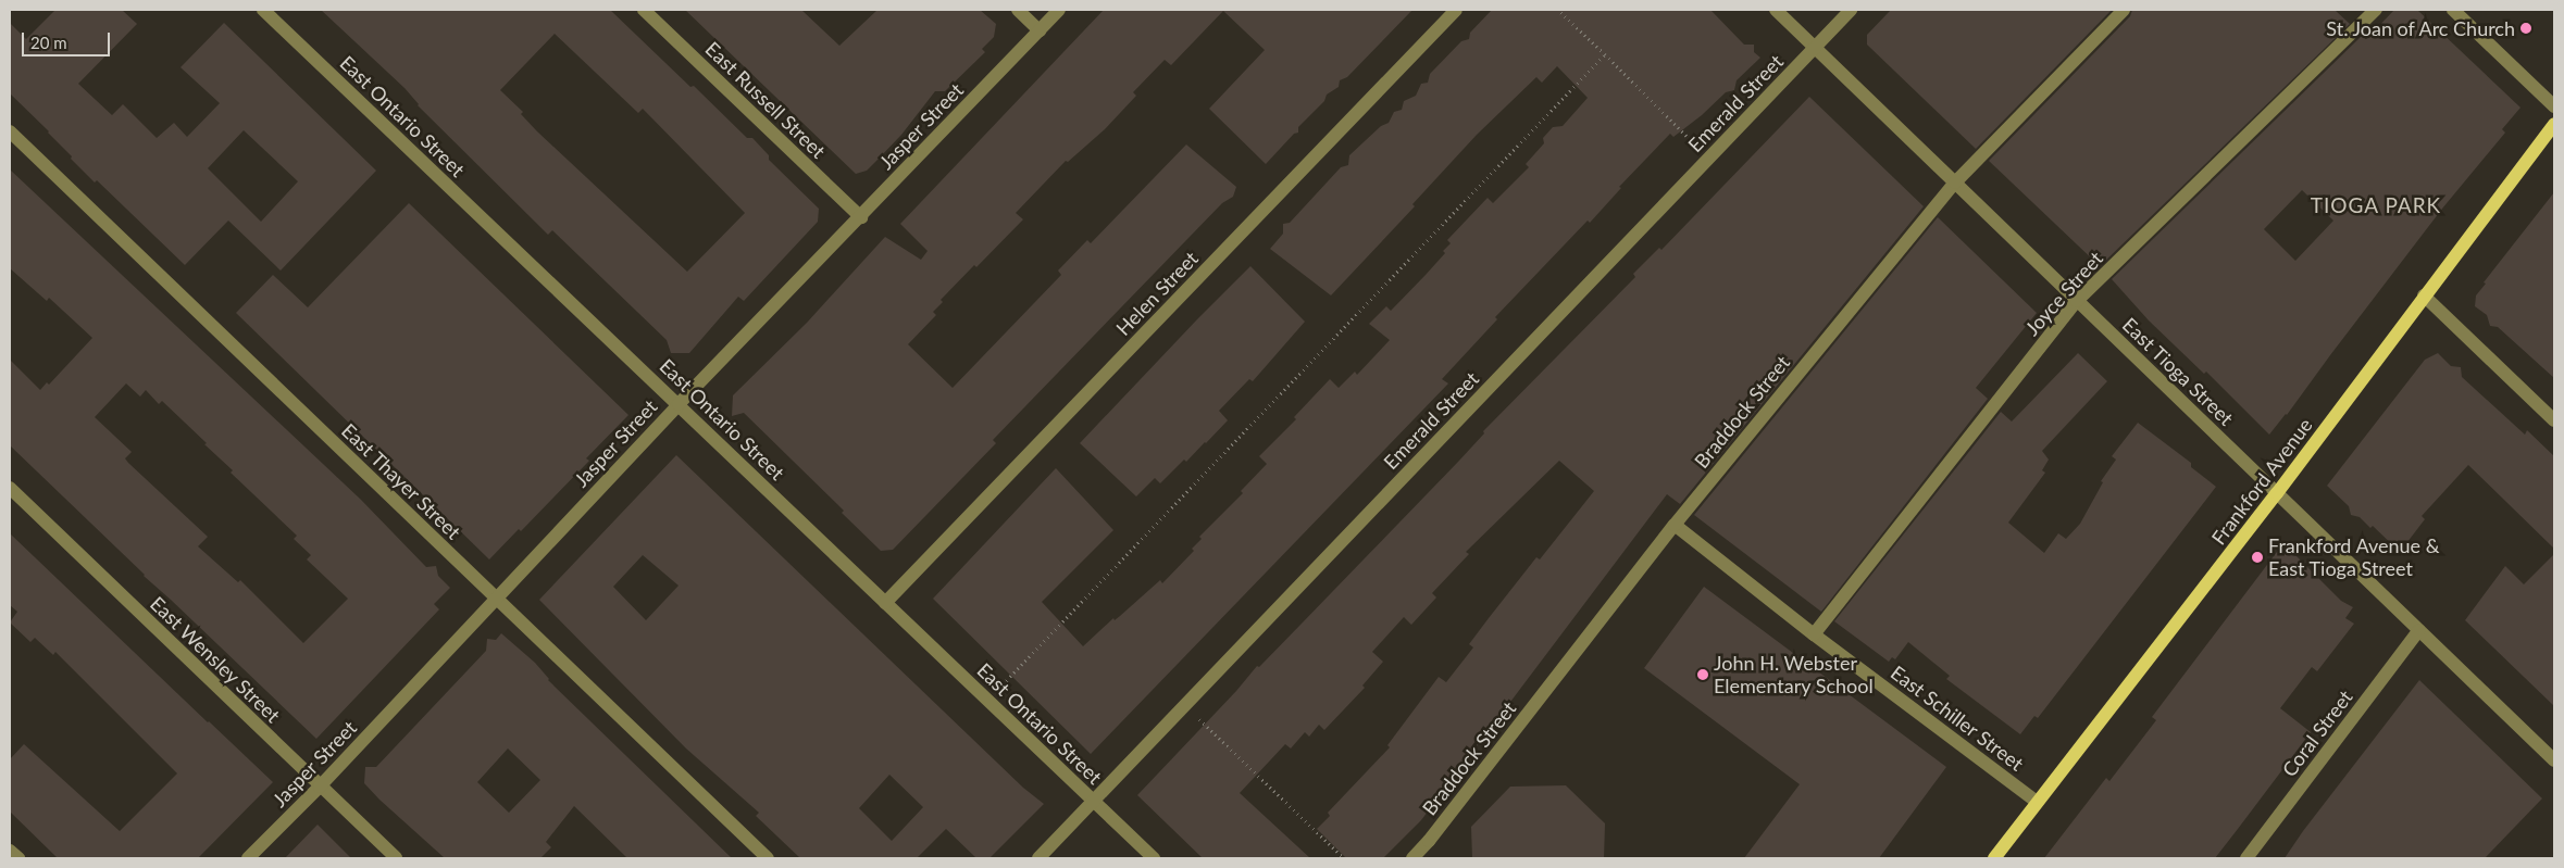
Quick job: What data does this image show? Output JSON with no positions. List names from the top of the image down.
{
  "streets": {
    "main road": ["Frankford Avenue"],
    "street": [
      "East Russell Street",
      "Emerald Street",
      "East Ontario Street",
      "Jasper Street",
      "Helen Street",
      "Joyce Street",
      "East Tioga Street",
      "Braddock Street",
      "East Thayer Street",
      "East Wensley Street",
      "East Schiller Street",
      "Coral Street"
    ]
  },
  "crossings": [
    ["East Russell Street", "Jasper Street"],
    ["Emerald Street", "East Ontario Street"],
    ["Emerald Street", "East Tioga Street"],
    ["East Ontario Street", "Jasper Street"],
    ["East Ontario Street", "Helen Street"],
    ["Jasper Street", "East Thayer Street"],
    ["Jasper Street", "East Wensley Street"],
    ["Joyce Street", "East Tioga Street"],
    ["Joyce Street", "East Schiller Street"],
    ["East Tioga Street", "Braddock Street"],
    ["East Tioga Street", "Frankford Avenue"],
    ["East Tioga Street", "Coral Street"],
    ["Braddock Street", "East Schiller Street"],
    ["Frankford Avenue", "East Schiller Street"]
  ],
  "districts": ["TIOGA PARK"],
  "places": ["St. Joan of Arc Church", "Frankford Avenue & East Tioga Street", "John H. Webster Elementary School"],
  "scale_bar": "20 m"
}
